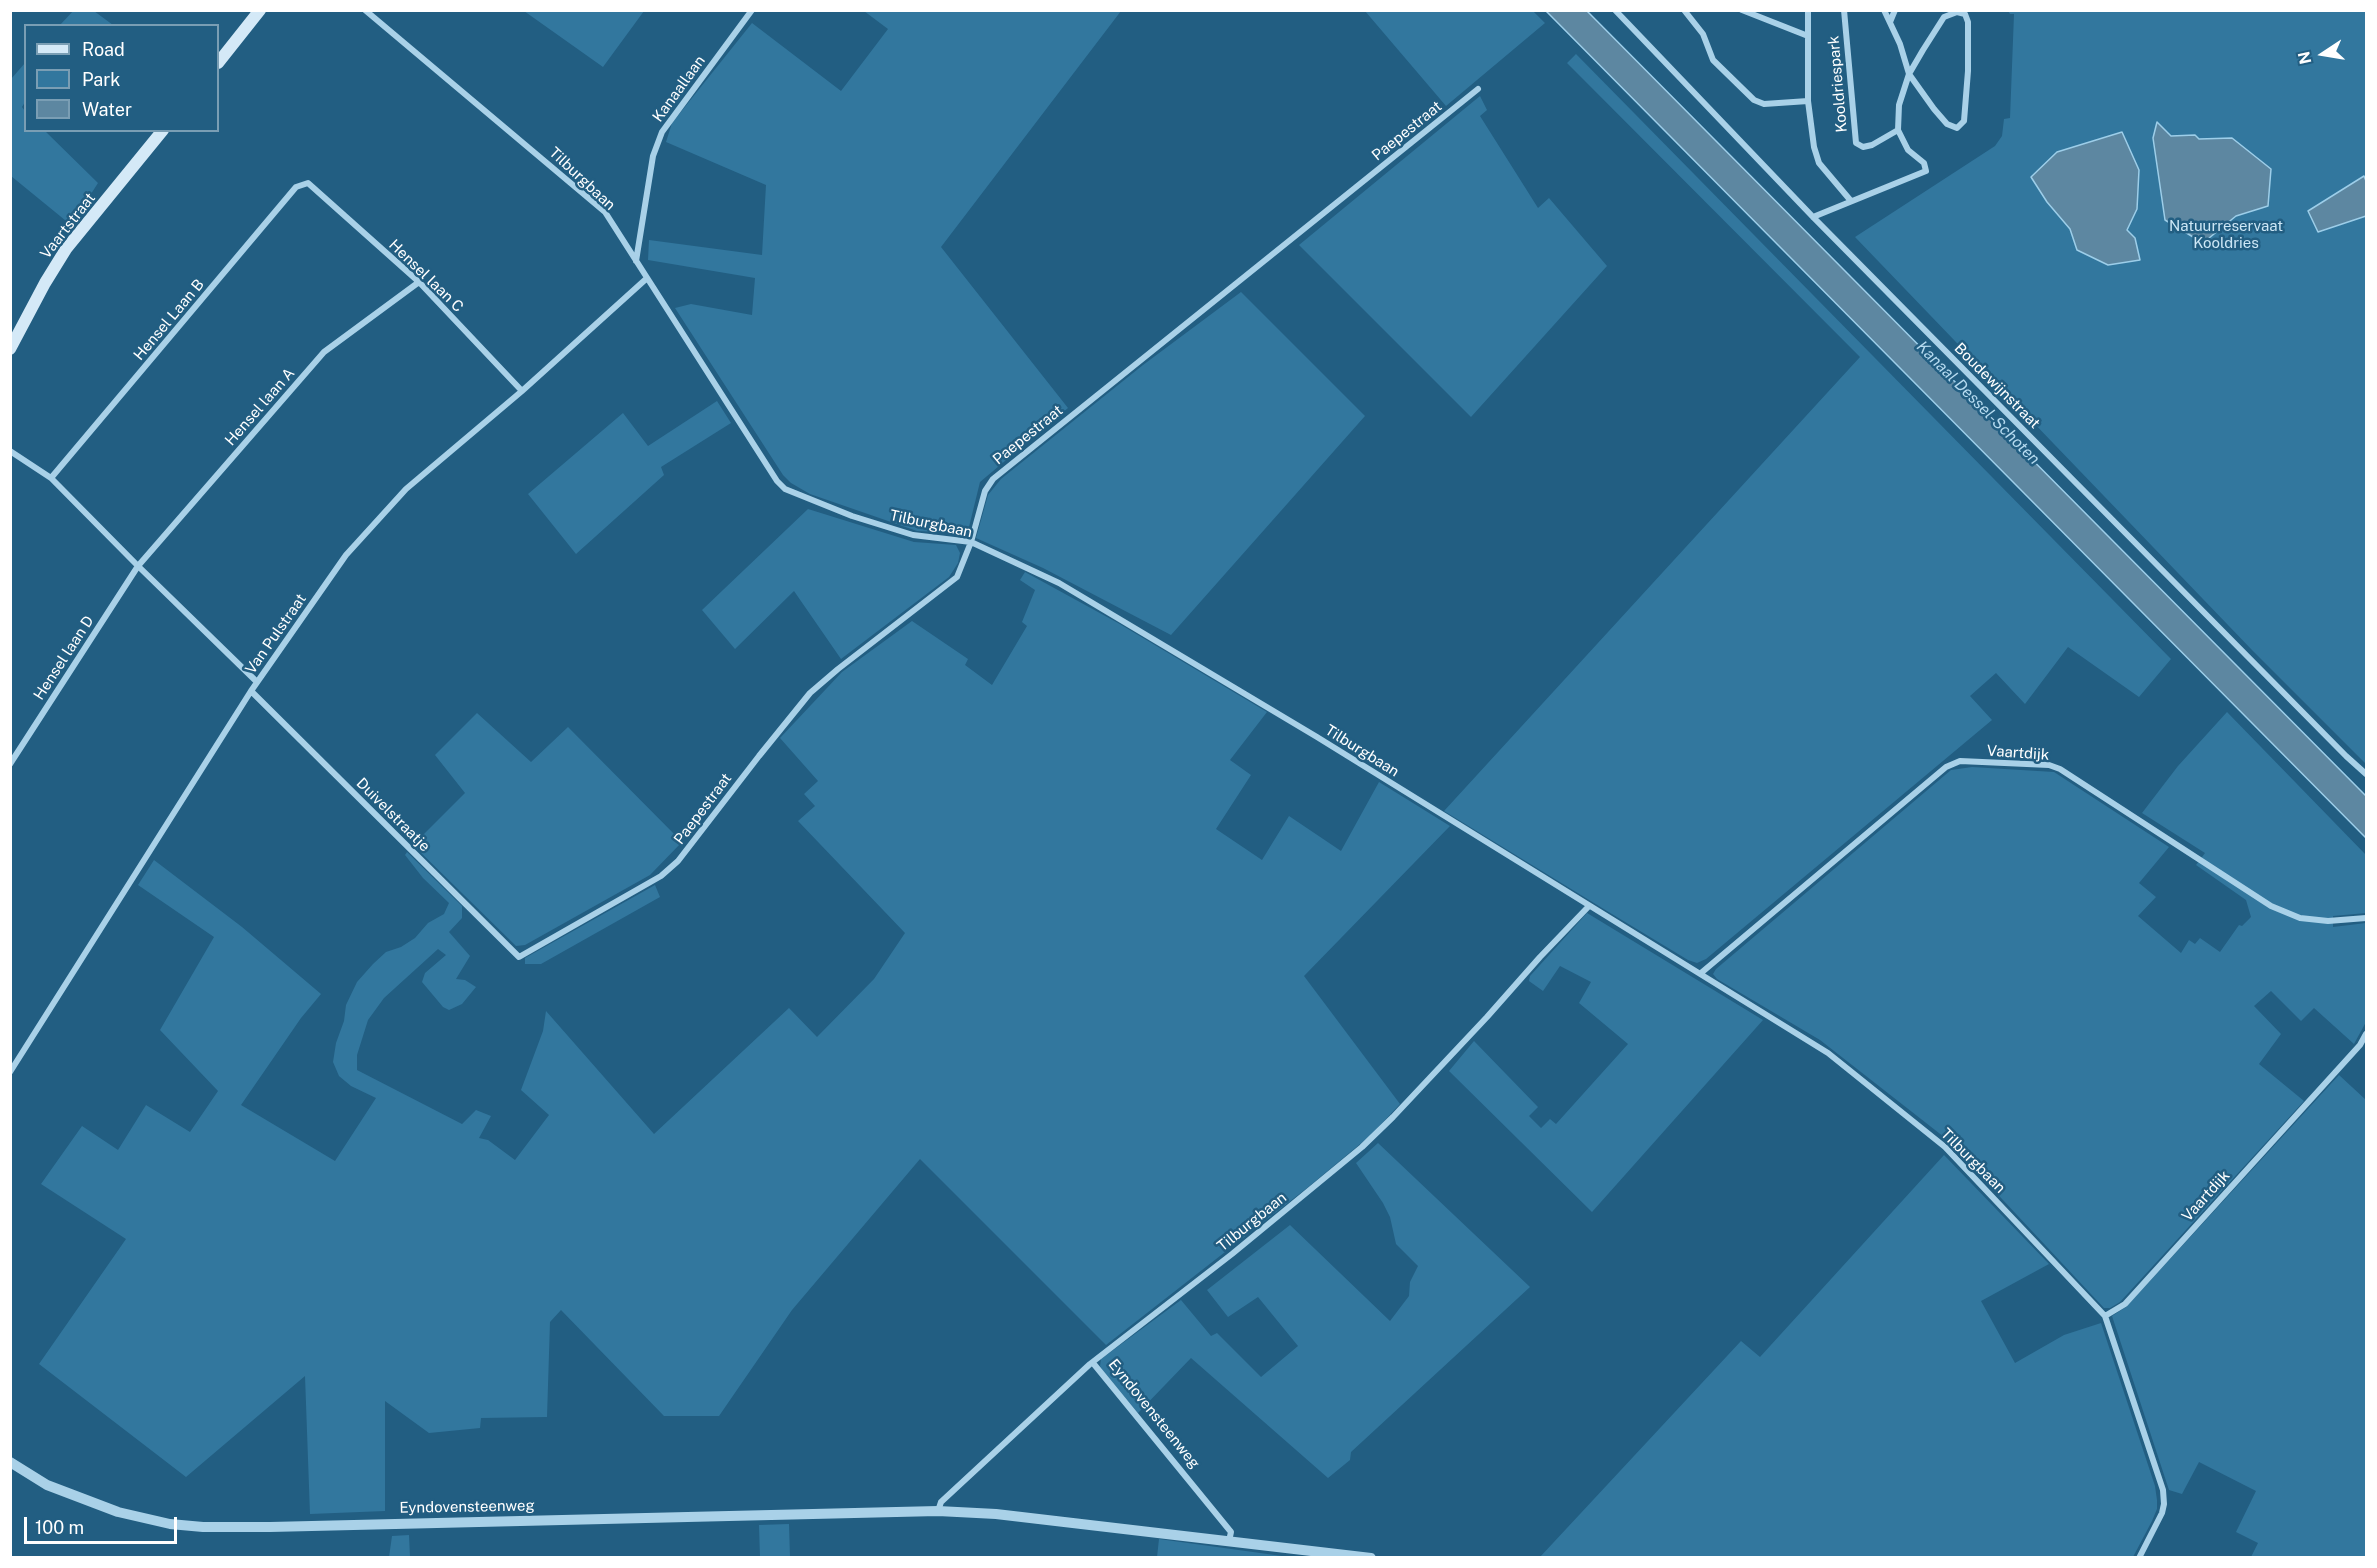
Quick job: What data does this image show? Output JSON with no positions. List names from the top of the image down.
{
  "streets": {
    "main road": ["Vaartstraat"],
    "street": [
      "Kooldriespark",
      "Kanaallaan",
      "Paepestraat",
      "Tilburgbaan",
      "Hensel laan C",
      "Hensel Laan B",
      "Boudewijnstraat",
      "Hensel laan A",
      "Van Pulstraat",
      "Hensel laan D",
      "Vaartdijk",
      "Duivelstraatje",
      "Eyndovensteenweg"
    ]
  },
  "crossings": [
    ["Kanaallaan", "Tilburgbaan"],
    ["Paepestraat", "Tilburgbaan"],
    ["Paepestraat", "Duivelstraatje"],
    ["Tilburgbaan", "Van Pulstraat"],
    ["Tilburgbaan", "Vaartdijk"],
    ["Tilburgbaan", "Eyndovensteenweg"],
    ["Hensel laan C", "Hensel Laan B"],
    ["Hensel laan C", "Hensel laan A"],
    ["Hensel laan C", "Van Pulstraat"],
    ["Hensel laan A", "Hensel laan D"],
    ["Van Pulstraat", "Duivelstraatje"]
  ],
  "water": ["Kanaal Dessel-Schoten"],
  "parks": ["Natuurreservaat Kooldries"],
  "legend": ["Road", "Park", "Water"],
  "scale_bar": "100 m",
  "north": "left"
}
